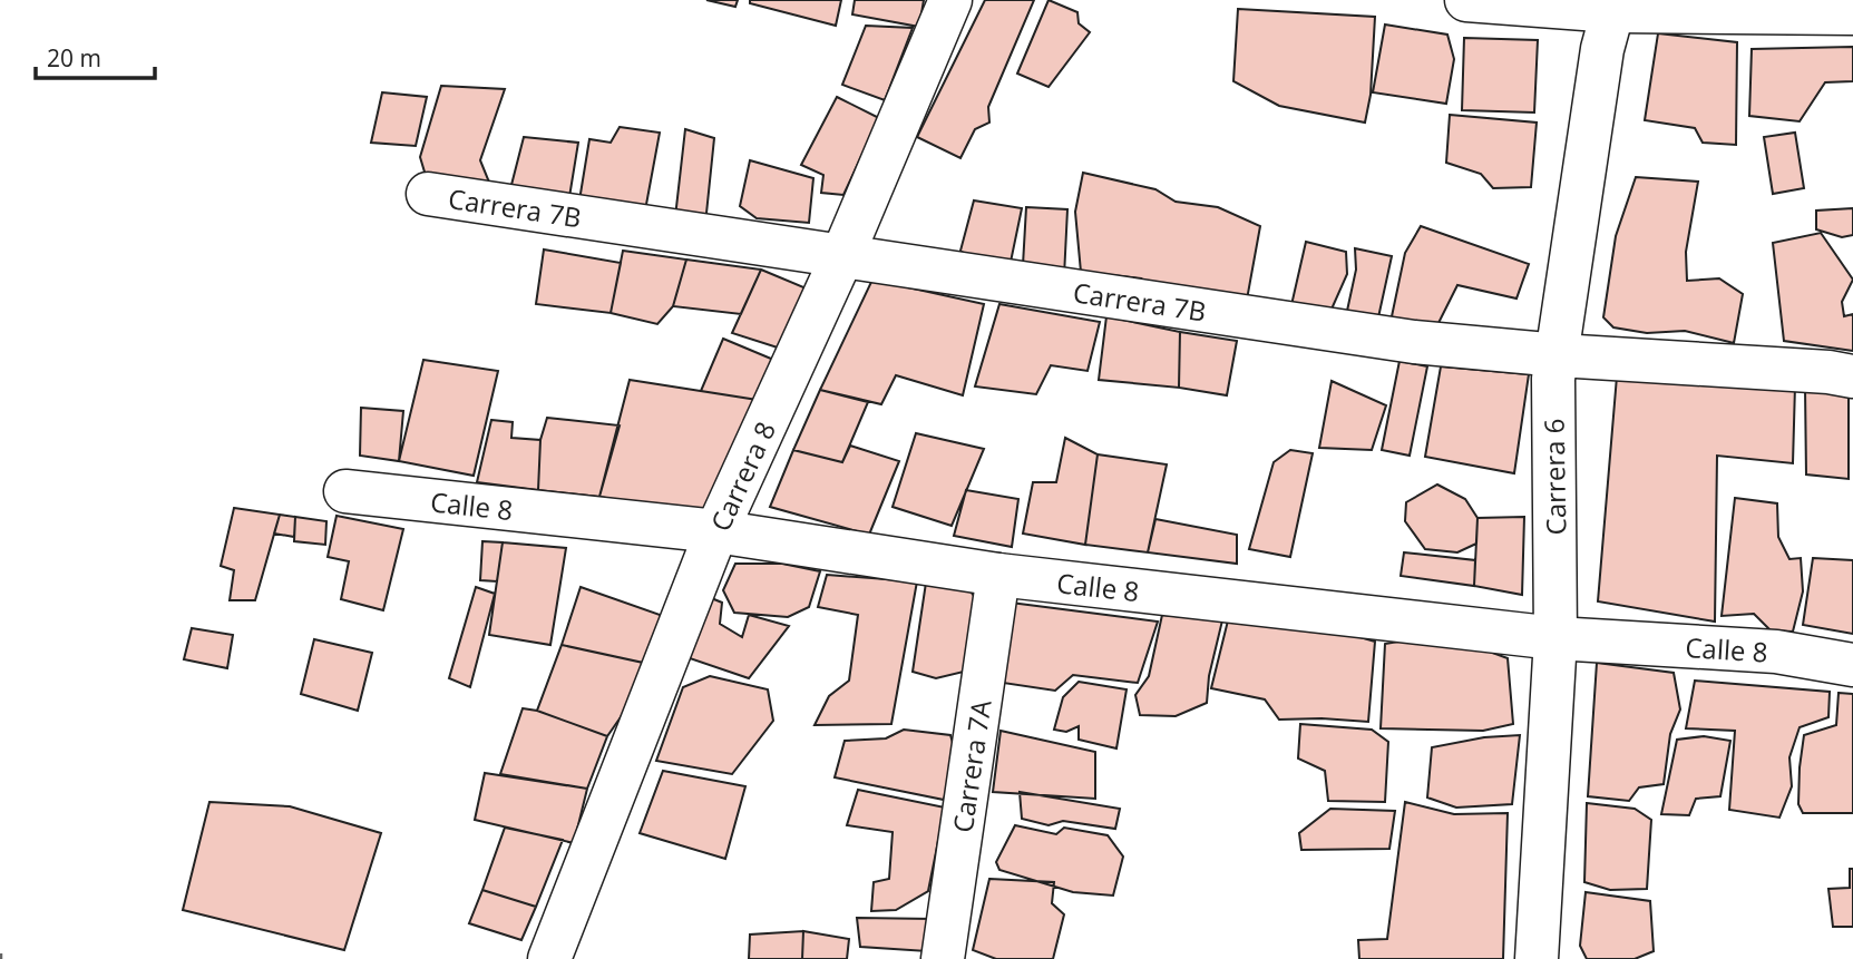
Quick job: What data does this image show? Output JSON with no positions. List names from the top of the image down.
{
  "streets": {
    "street": [
      "Carrera 7B",
      "Carrera 8",
      "Carrera 6",
      "Calle 8",
      "Carrera 7A"
    ]
  },
  "crossings": [
    ["Carrera 7B", "Carrera 8"],
    ["Carrera 7B", "Carrera 6"],
    ["Carrera 8", "Calle 8"],
    ["Carrera 6", "Calle 8"],
    ["Calle 8", "Carrera 7A"]
  ],
  "scale_bar": "20 m"
}
